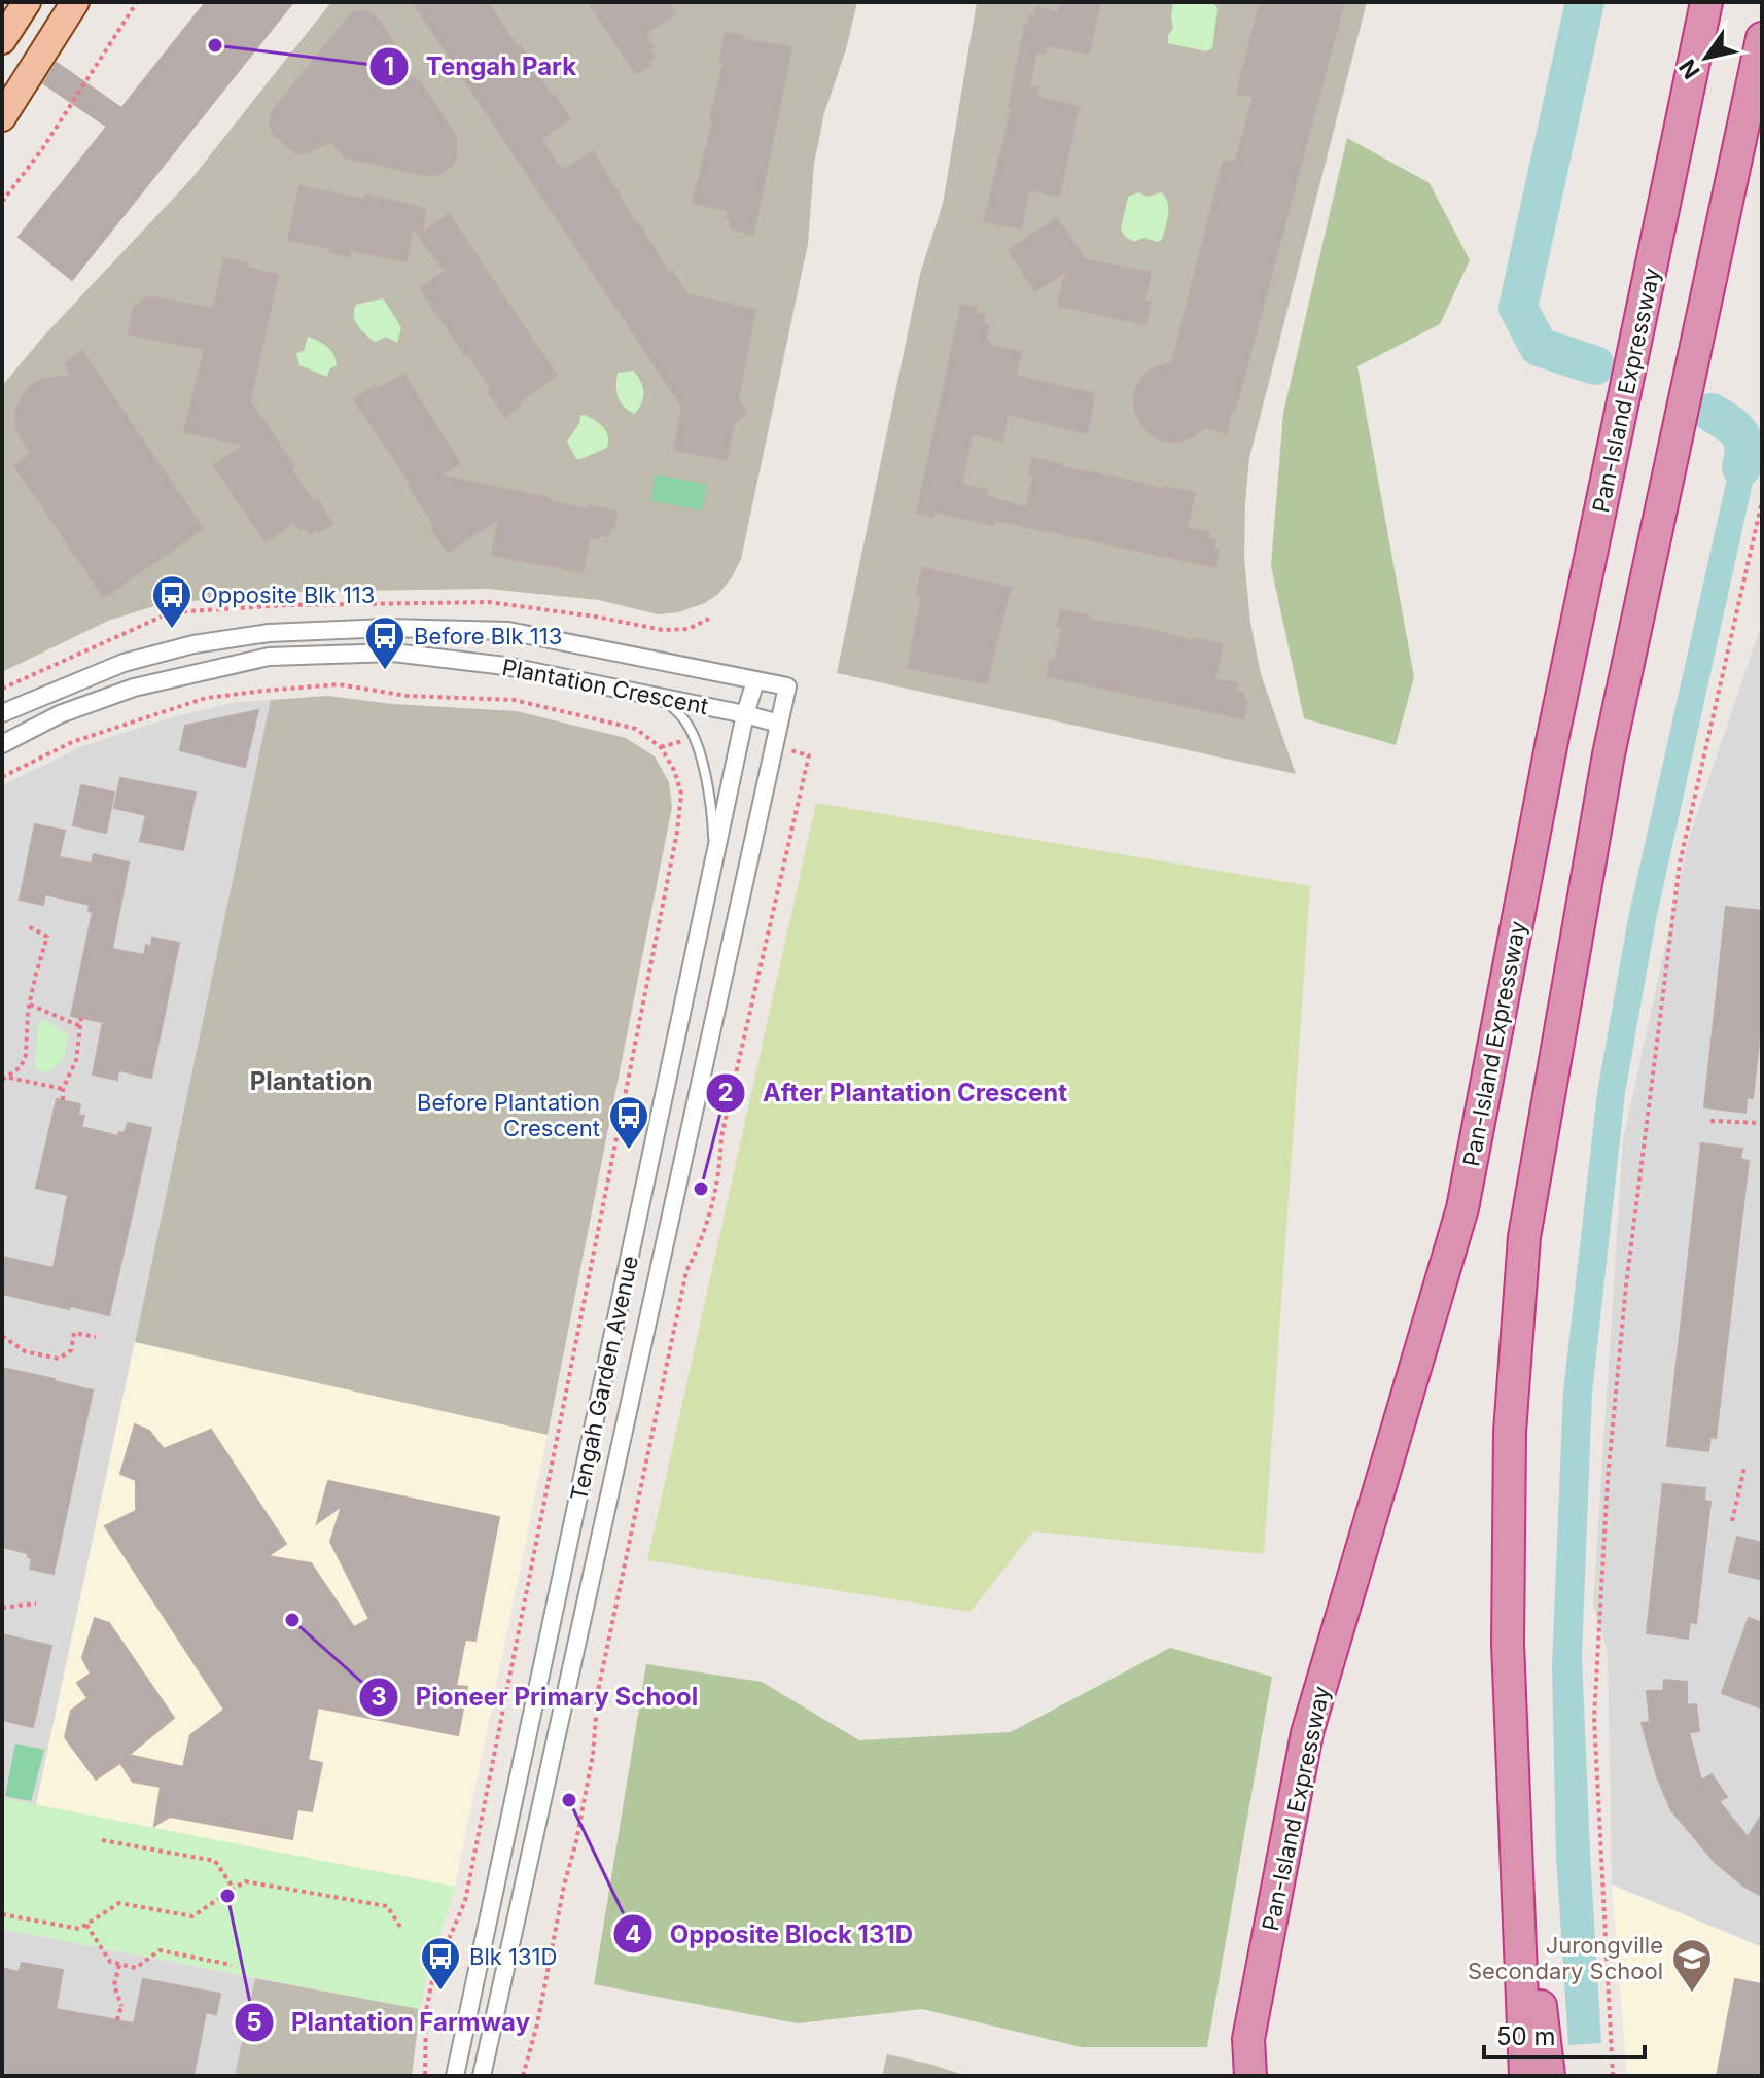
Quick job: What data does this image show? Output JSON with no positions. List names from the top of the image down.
{
  "streets": {
    "highway": ["Pan-Island Expressway"],
    "street": ["Plantation Crescent", "Tengah Garden Avenue"]
  },
  "crossings": [
    ["Plantation Crescent", "Tengah Garden Avenue"]
  ],
  "districts": ["Plantation"],
  "places": {
    "other": [
      "Tengah Park",
      "After Plantation Crescent",
      "Pioneer Primary School",
      "Opposite Block 131D",
      "Plantation Farmway"
    ],
    "bus stop": [
      "Opposite Blk 113",
      "Before Blk 113",
      "Before Plantation Crescent",
      "Blk 131D"
    ],
    "school or university": ["Jurongville Secondary School"]
  },
  "scale_bar": "50 m",
  "north": "bottom left"
}
